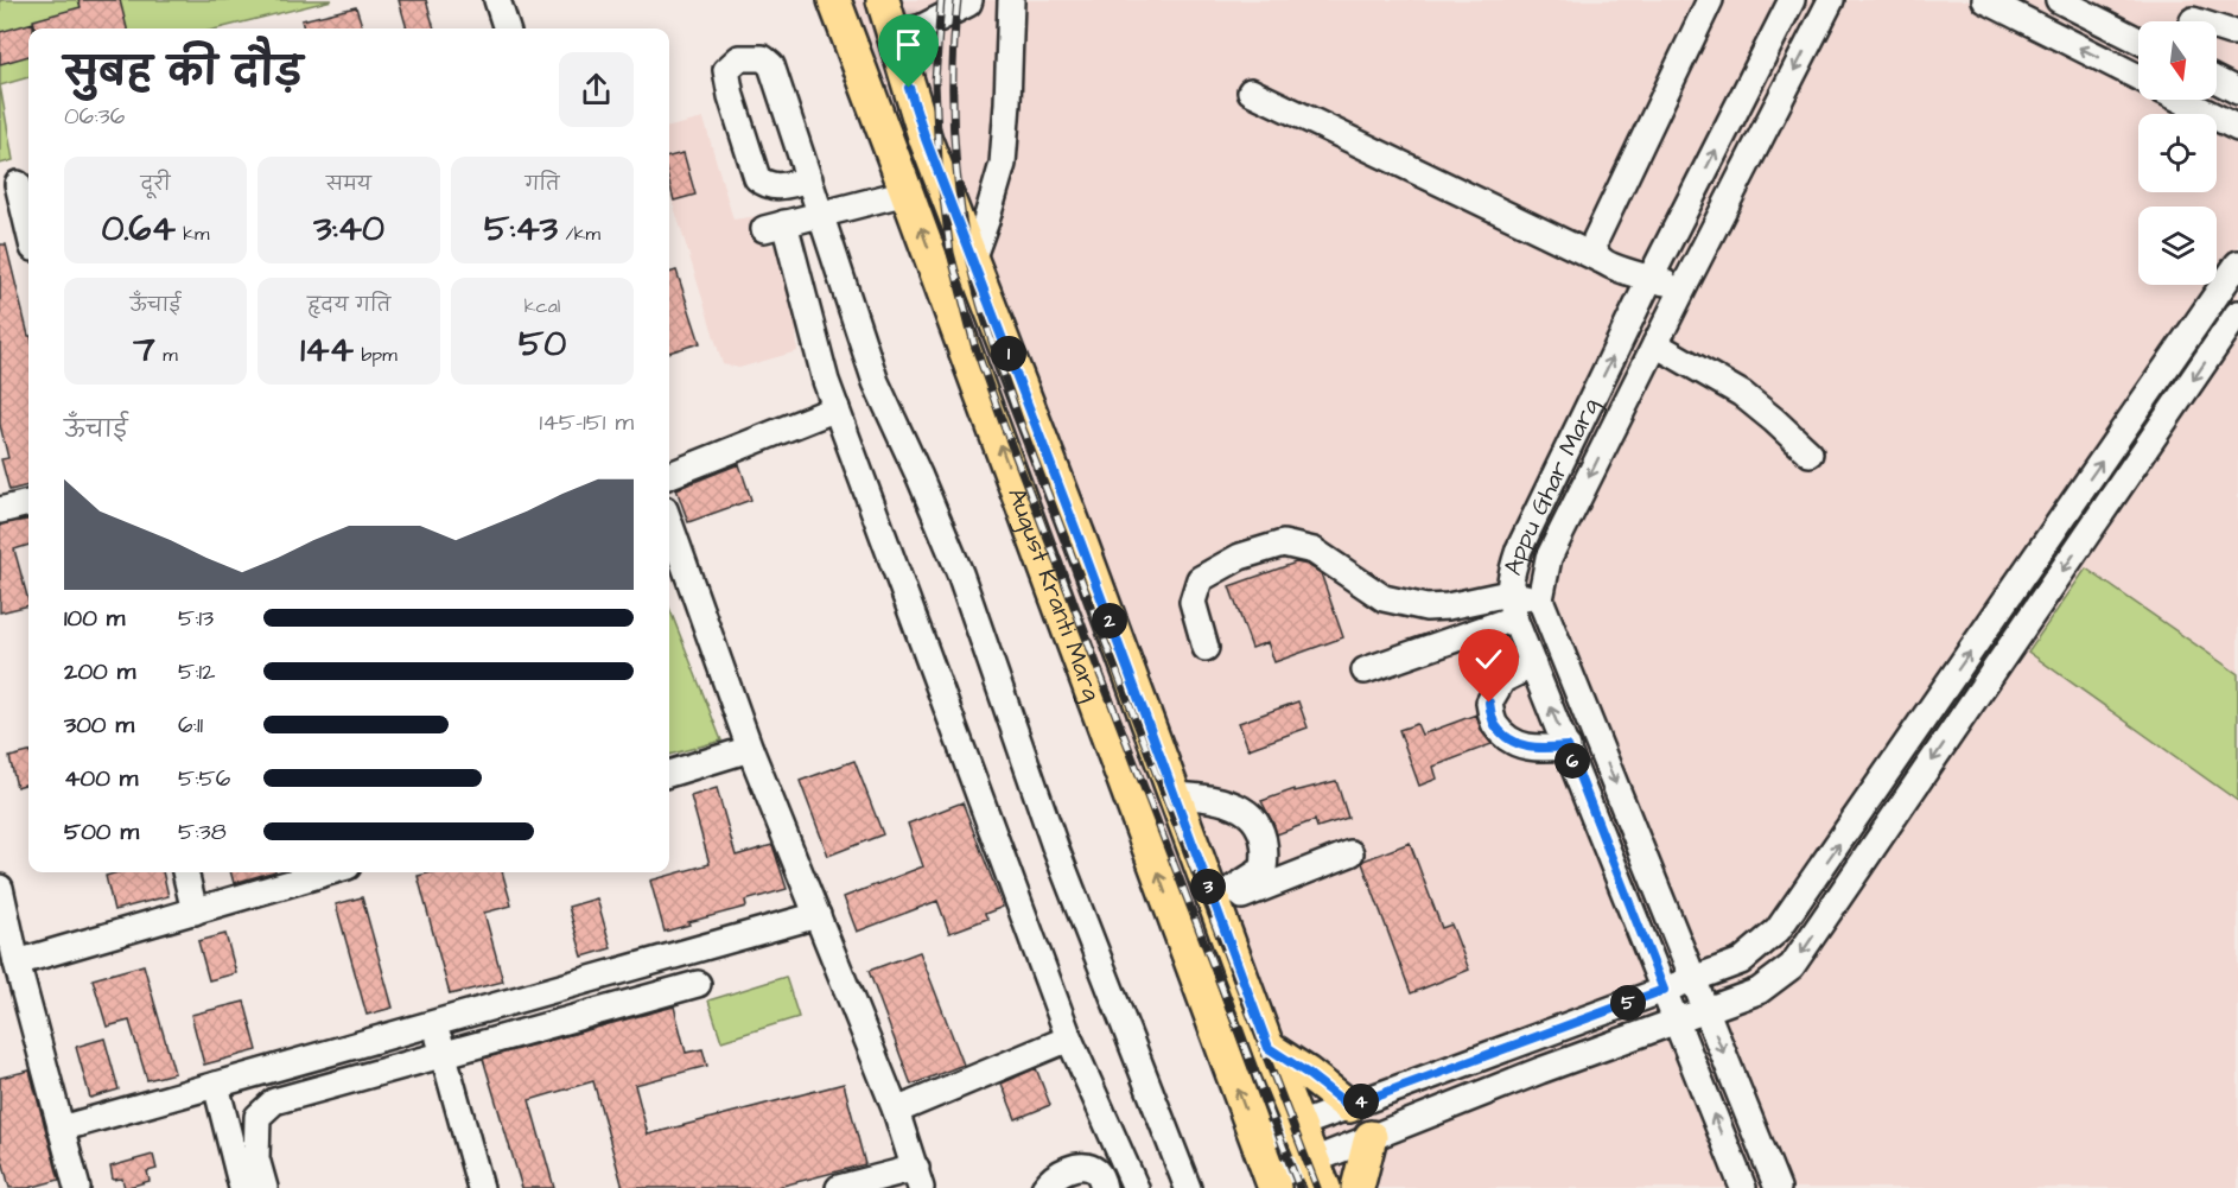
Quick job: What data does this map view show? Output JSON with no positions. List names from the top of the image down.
{
  "streets": {
    "main road": ["August Kranti Marg"],
    "street": ["Appu Ghar Marg"]
  },
  "north": "bottom",
  "page": {
    "heading": ["सुबह की दौड़", "06:36"],
    "stats": [
      ["दूरी", "0.64 km"],
      ["समय", "3:40"],
      ["गति", "5:43 /km"],
      ["ऊँचाई", "7 m"],
      ["हृदय गति", "144 bpm"],
      ["kcal", "50"]
    ],
    "pins": [
      "1",
      "2",
      "6",
      "3",
      "5",
      "4"
    ],
    "chart": ["ऊँचाई", "145–151 m"],
    "list": [
      {
        "name": "100 m",
        "note": "5:13"
      },
      {
        "name": "200 m",
        "note": "5:12"
      },
      {
        "name": "300 m",
        "note": "6:11"
      },
      {
        "name": "400 m",
        "note": "5:56"
      },
      {
        "name": "500 m",
        "note": "5:38"
      }
    ]
  }
}
